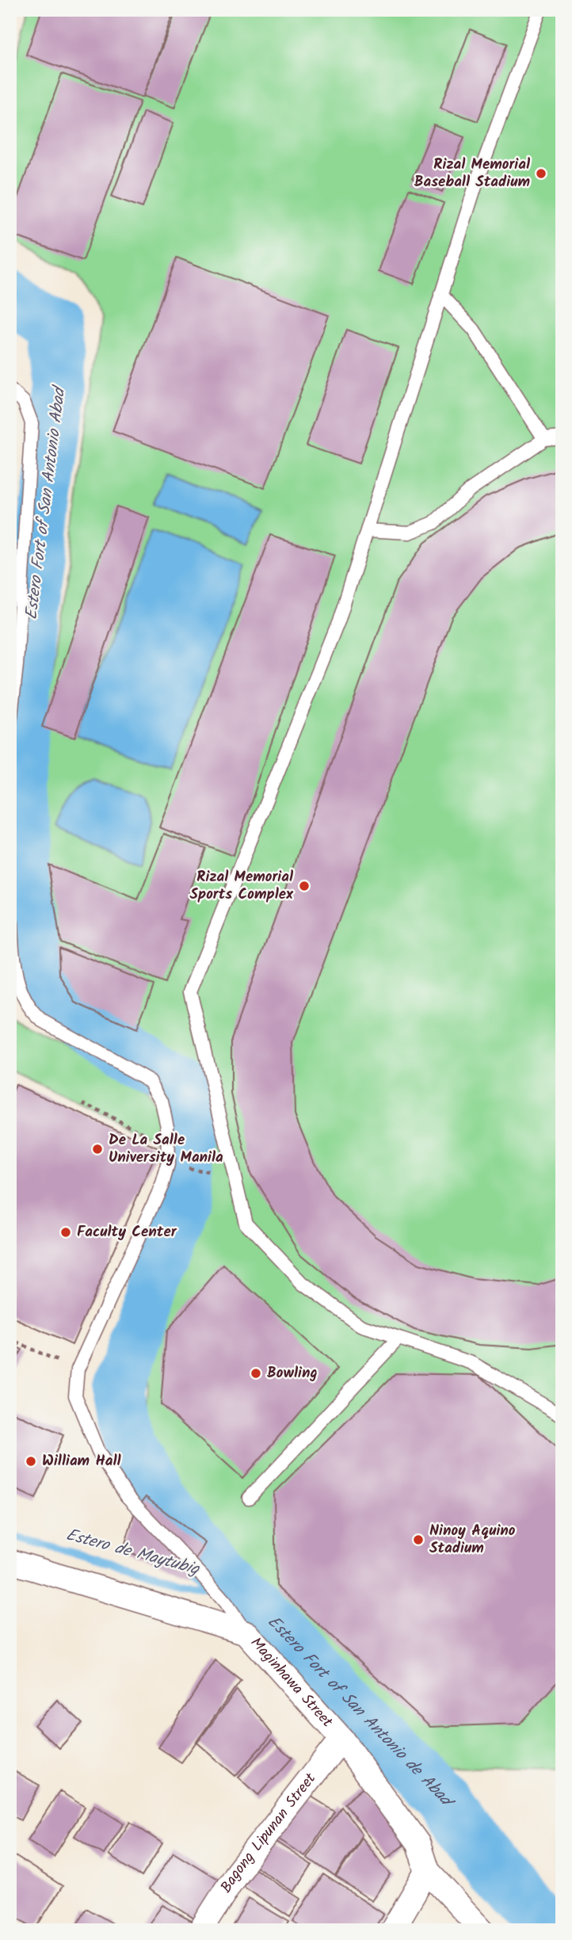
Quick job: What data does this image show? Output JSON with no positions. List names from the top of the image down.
{
  "streets": {
    "street": ["Maginhawa Street", "Bagong Lipunan Street"]
  },
  "crossings": [
    ["Maginhawa Street", "Bagong Lipunan Street"]
  ],
  "water": ["Estero Fort of San Antonio Abad", "Estero de Maytubig", "Estero Fort of San Antonio de Abad"],
  "places": [
    "Rizal Memorial Baseball Stadium",
    "Rizal Memorial Sports Complex",
    "De La Salle University Manila",
    "Faculty Center",
    "Bowling",
    "William Hall",
    "Ninoy Aquino Stadium"
  ]
}
